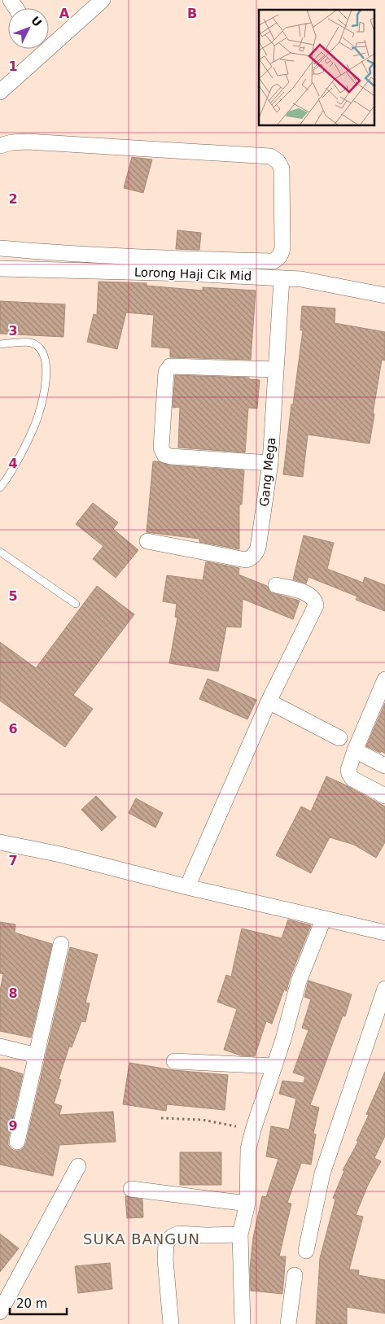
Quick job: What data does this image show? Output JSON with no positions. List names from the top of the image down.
{
  "streets": {
    "street": ["Lorong Haji Cik Mid", "Gang Mega"]
  },
  "crossings": [
    ["Lorong Haji Cik Mid", "Gang Mega"]
  ],
  "districts": ["SUKA BANGUN"],
  "scale_bar": "20 m",
  "north": "top right",
  "grid": {
    "columns": ["A", "B"],
    "rows": [
      "1",
      "2",
      "3",
      "4",
      "5",
      "6",
      "7",
      "8",
      "9"
    ]
  }
}
